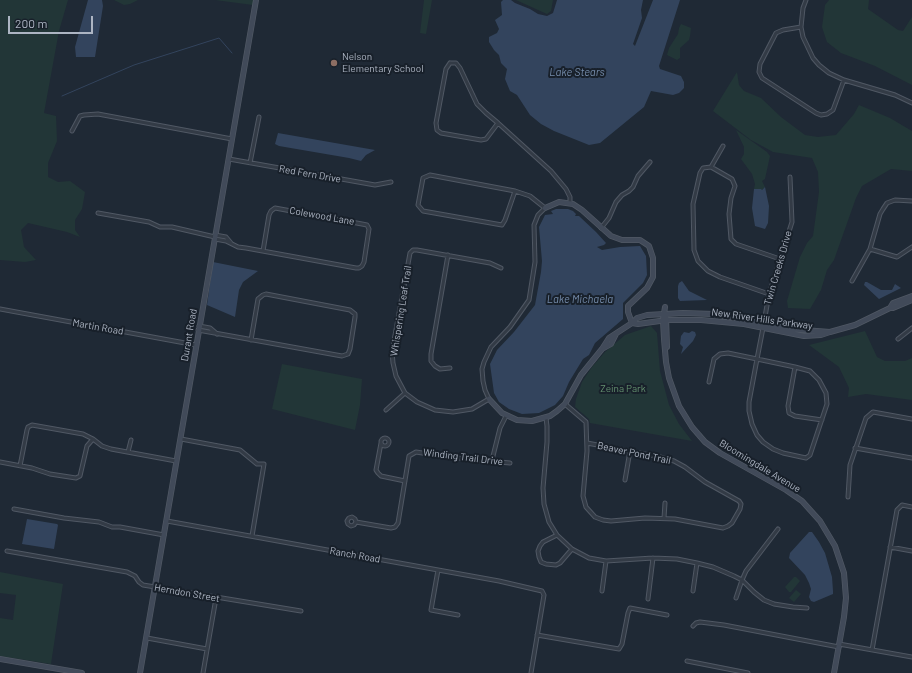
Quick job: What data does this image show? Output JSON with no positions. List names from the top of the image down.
{
  "streets": {
    "street": [
      "Red Fern Drive",
      "Colewood Lane",
      "Twin Creeks Drive",
      "Whispering Leaf Trail",
      "New River Hills Parkway",
      "Martin Road",
      "Durant Road",
      "Beaver Pond Trail",
      "Winding Trail Drive",
      "Bloomingdale Avenue",
      "Ranch Road",
      "Herndon Street"
    ]
  },
  "crossings": [
    ["Red Fern Drive", "Durant Road"],
    ["Colewood Lane", "Durant Road"],
    ["Twin Creeks Drive", "New River Hills Parkway"],
    ["New River Hills Parkway", "Beaver Pond Trail"],
    ["New River Hills Parkway", "Bloomingdale Avenue"],
    ["Martin Road", "Durant Road"],
    ["Durant Road", "Ranch Road"],
    ["Durant Road", "Herndon Street"]
  ],
  "water": ["Lake Stears", "Lake Michaela"],
  "parks": ["Zeina Park"],
  "places": ["Nelson Elementary School"],
  "scale_bar": "200 m"
}
